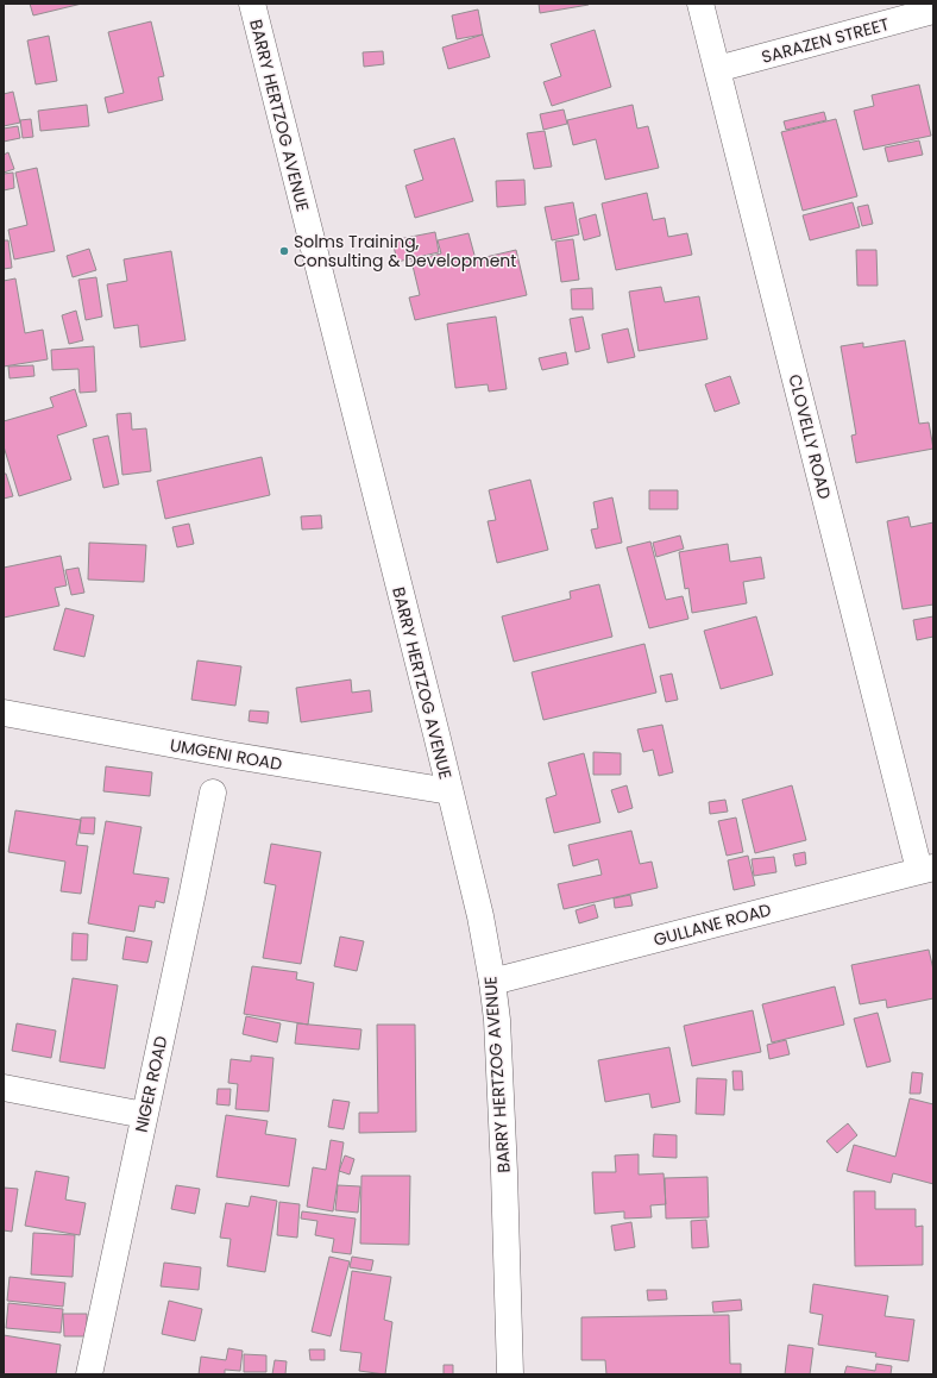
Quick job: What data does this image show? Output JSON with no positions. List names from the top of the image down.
{
  "streets": {
    "street": [
      "SARAZEN STREET",
      "BARRY HERTZOG AVENUE",
      "CLOVELLY ROAD",
      "UMGENI ROAD",
      "GULLANE ROAD",
      "NIGER ROAD"
    ]
  },
  "crossings": [
    ["SARAZEN STREET", "CLOVELLY ROAD"],
    ["BARRY HERTZOG AVENUE", "UMGENI ROAD"],
    ["BARRY HERTZOG AVENUE", "GULLANE ROAD"],
    ["CLOVELLY ROAD", "GULLANE ROAD"]
  ],
  "places": ["Solms Training, Consulting & Development"]
}
